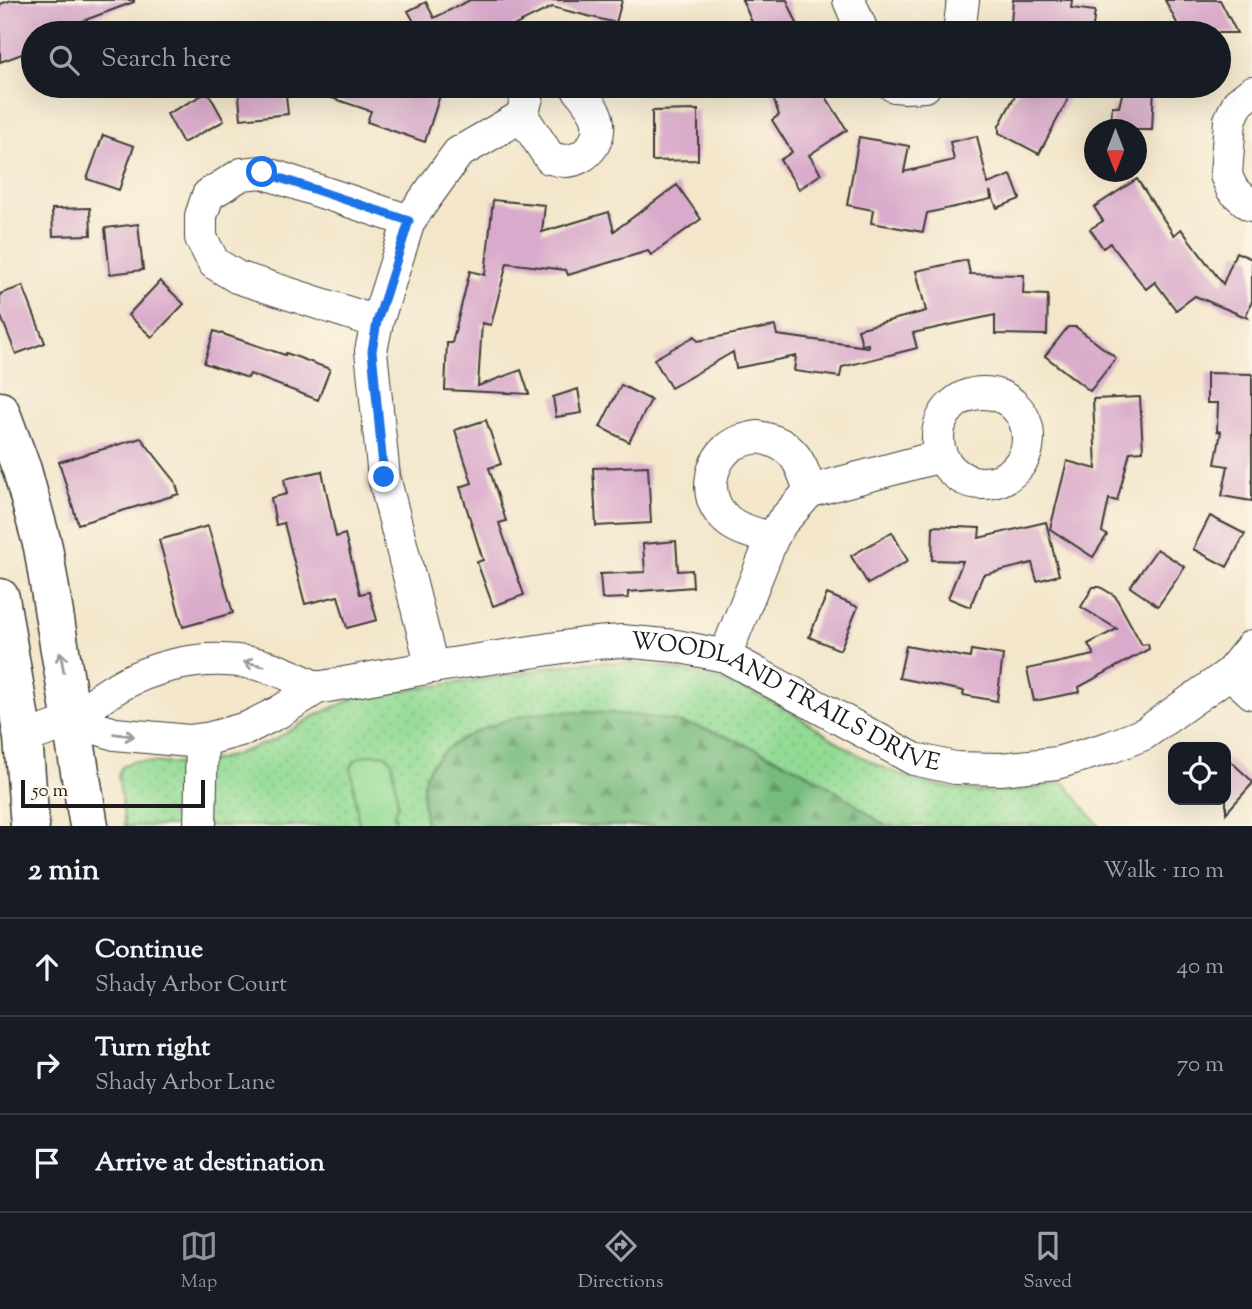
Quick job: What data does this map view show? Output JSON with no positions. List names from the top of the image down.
{
  "streets": {
    "street": ["WOODLAND TRAILS DRIVE"]
  },
  "scale_bar": "50 m",
  "north": "bottom",
  "page": {
    "search": "Search here",
    "scale": "50 m",
    "heading": ["2 min", "Walk · 110 m"],
    "list": [
      ["Continue", "Shady Arbor Court", "40 m"],
      ["Turn right", "Shady Arbor Lane", "70 m"],
      "Arrive at destination"
    ],
    "nav": ["Map", "Directions", "Saved"]
  }
}
